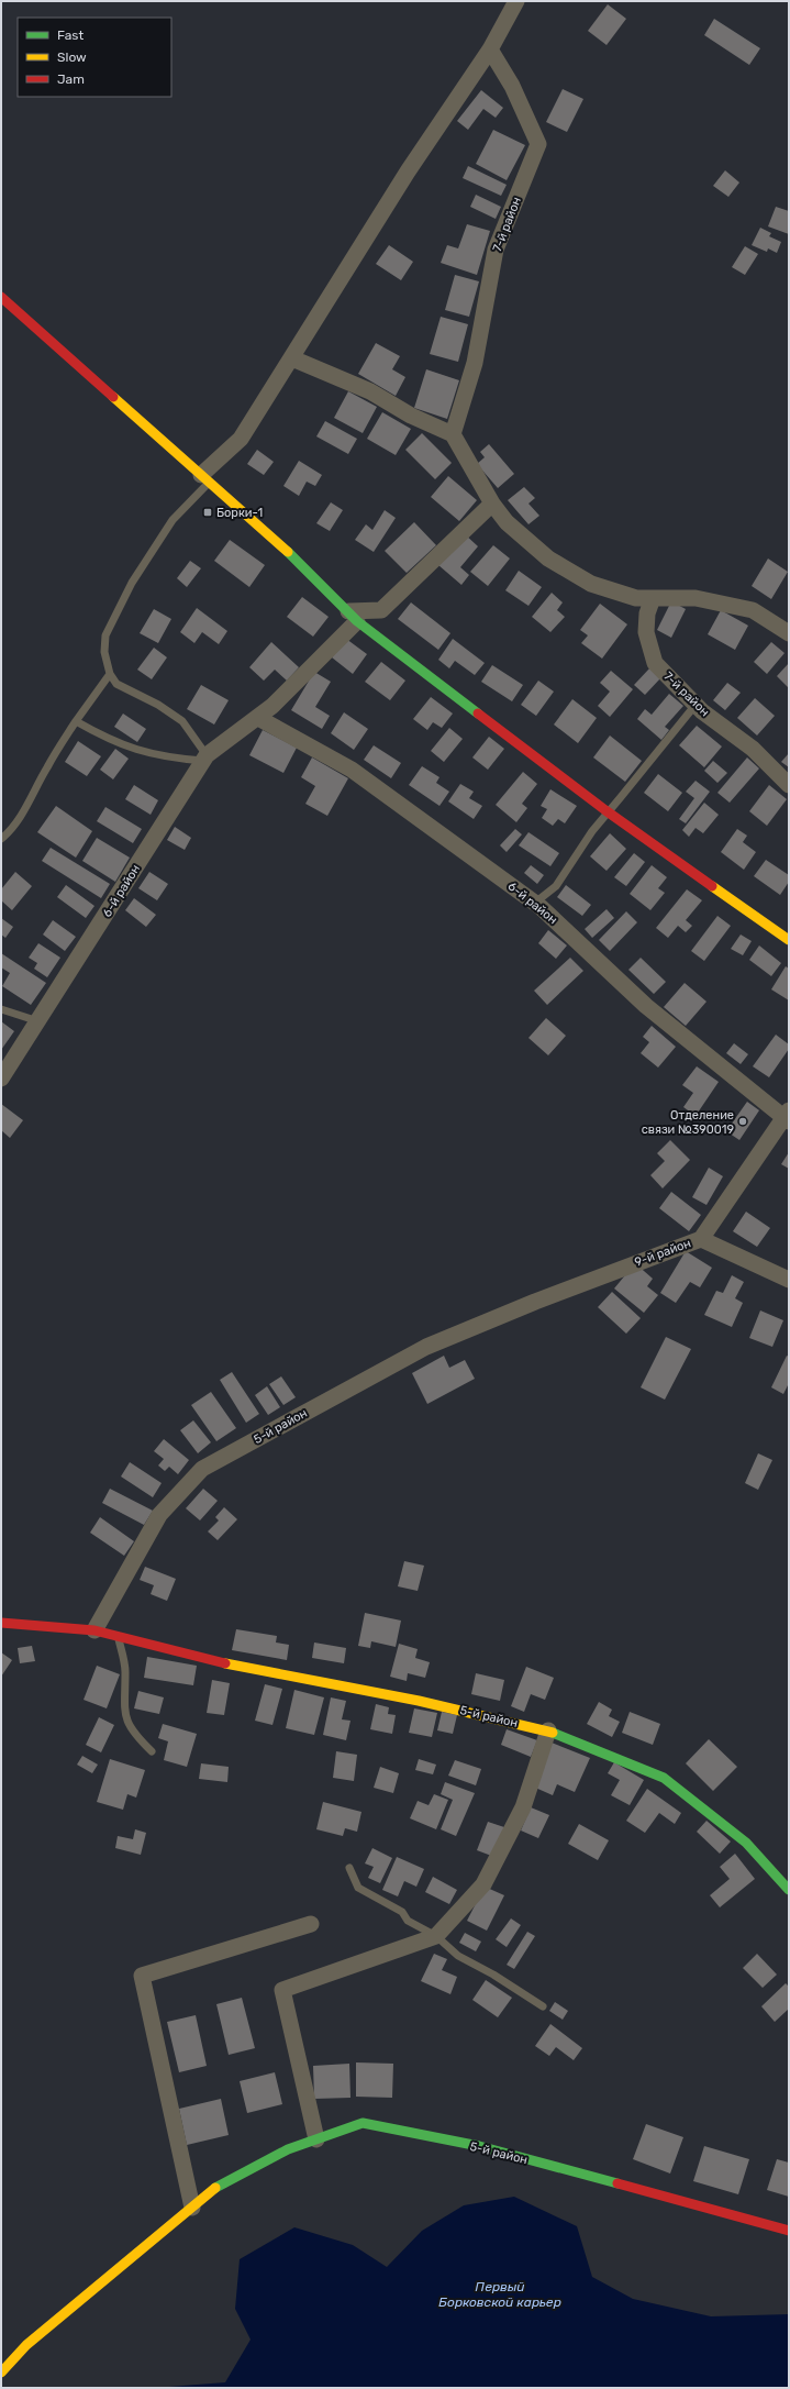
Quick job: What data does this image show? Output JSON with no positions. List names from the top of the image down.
{
  "streets": {
    "street": [
      "7-й район",
      "6-й район",
      "9-й район",
      "5-й район"
    ]
  },
  "crossings": [
    ["9-й район", "5-й район"]
  ],
  "water": ["Первый Борковской карьер"],
  "places": {
    "transit": ["Борки-1"],
    "other": ["Отделение связи №390019"]
  },
  "legend": ["Fast", "Slow", "Jam"]
}
